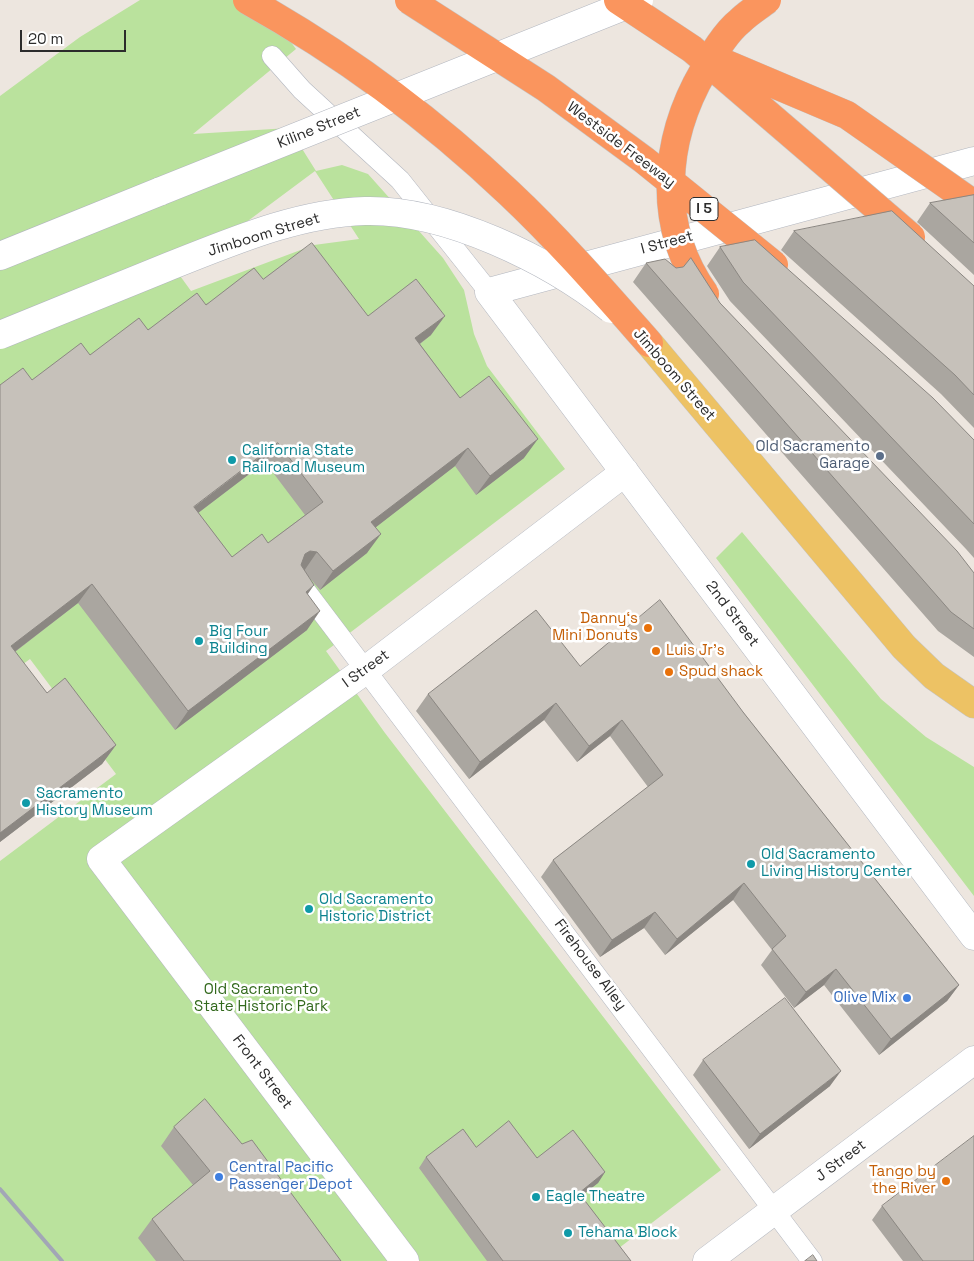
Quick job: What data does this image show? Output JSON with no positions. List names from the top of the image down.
{
  "streets": {
    "highway": ["Westside Freeway", "I 5"],
    "main road": ["Jimboom Street"],
    "street": [
      "Kiline Street",
      "I Street",
      "2nd Street",
      "Front Street",
      "J Street"
    ],
    "lane": ["Firehouse Alley"]
  },
  "crossings": [
    ["I Street", "2nd Street"],
    ["I Street", "Firehouse Alley"],
    ["I Street", "Front Street"],
    ["Firehouse Alley", "J Street"]
  ],
  "parks": ["Old Sacramento State Historic Park"],
  "places": [
    "Old Sacramento Garage",
    "California State Railroad Museum",
    "Danny‘s Mini Donuts",
    "Big Four Building",
    "Luis Jr's",
    "Spud shack",
    "Sacramento History Museum",
    "Old Sacramento Living History Center",
    "Old Sacramento Historic District",
    "Olive Mix",
    "Central Pacific Passenger Depot",
    "Tango by the River",
    "Eagle Theatre",
    "Tehama Block"
  ],
  "scale_bar": "20 m"
}
